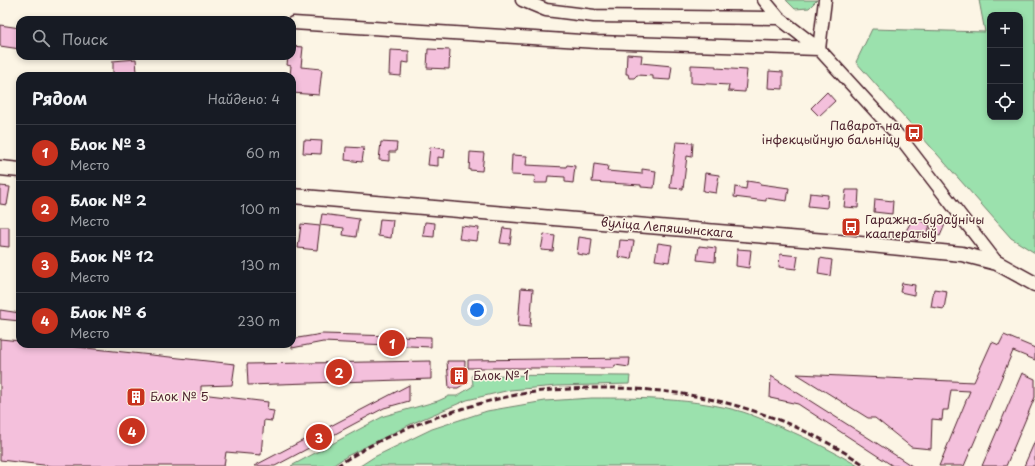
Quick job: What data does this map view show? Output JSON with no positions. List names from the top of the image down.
{
  "streets": {
    "street": ["вуліца Лепяшынскага"]
  },
  "places": {
    "bus stop": ["Паварот на інфекцыйную бальніцу", "Гаражна-будаўнічы кааператыў"],
    "building": ["Блок № 1", "Блок № 5"]
  },
  "page": {
    "map_buttons": ["+", "−"],
    "search": "Поиск",
    "heading": ["Рядом", "Найдено: 4"],
    "list": [
      {
        "mark": "1",
        "name": "Блок № 3",
        "note": "Место",
        "value": "60 m"
      },
      {
        "mark": "2",
        "name": "Блок № 2",
        "note": "Место",
        "value": "100 m"
      },
      {
        "mark": "3",
        "name": "Блок № 12",
        "note": "Место",
        "value": "130 m"
      },
      {
        "mark": "4",
        "name": "Блок № 6",
        "note": "Место",
        "value": "230 m"
      }
    ],
    "pins": [
      "1",
      "2",
      "4",
      "3"
    ]
  }
}
